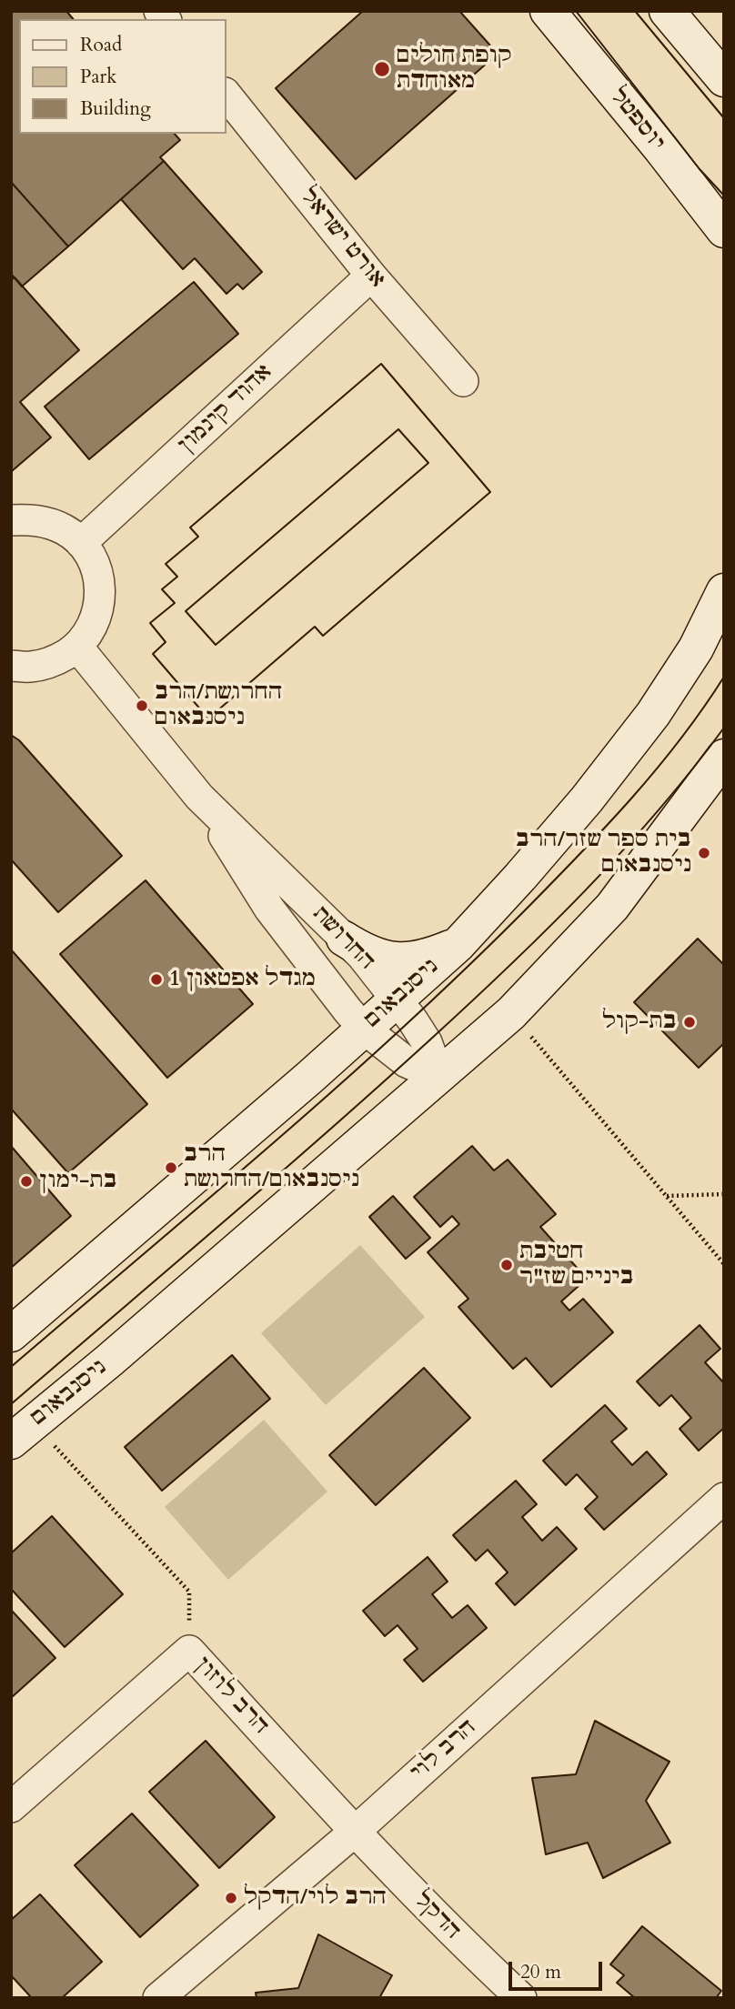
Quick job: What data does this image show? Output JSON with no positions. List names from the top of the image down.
{
  "streets": {
    "main road": ["יוספטל", "ניסנבאום"],
    "street": [
      "אורט ישראל",
      "אהוד קינמון",
      "החרושת",
      "הרב לוזון",
      "הרב לוי",
      "הדקל"
    ]
  },
  "crossings": [
    ["אורט ישראל", "אהוד קינמון"],
    ["החרושת", "ניסנבאום"],
    ["הרב לוזון", "הרב לוי"],
    ["הרב לוזון", "הדקל"],
    ["הרב לוי", "הדקל"]
  ],
  "places": [
    "קופת חולים מאוחדת",
    "החרושת/הרב ניסנבאום",
    "בית ספר שזר/הרב ניסנבאום",
    "מגדל אפטאון 1",
    "בת-קול",
    "הרב ניסנבאום/החרושת",
    "בת-ימון",
    "חטיבת ביניים שז\"ר",
    "הרב לוי/הדקל"
  ],
  "legend": ["Road", "Park", "Building"],
  "scale_bar": "20 m"
}
